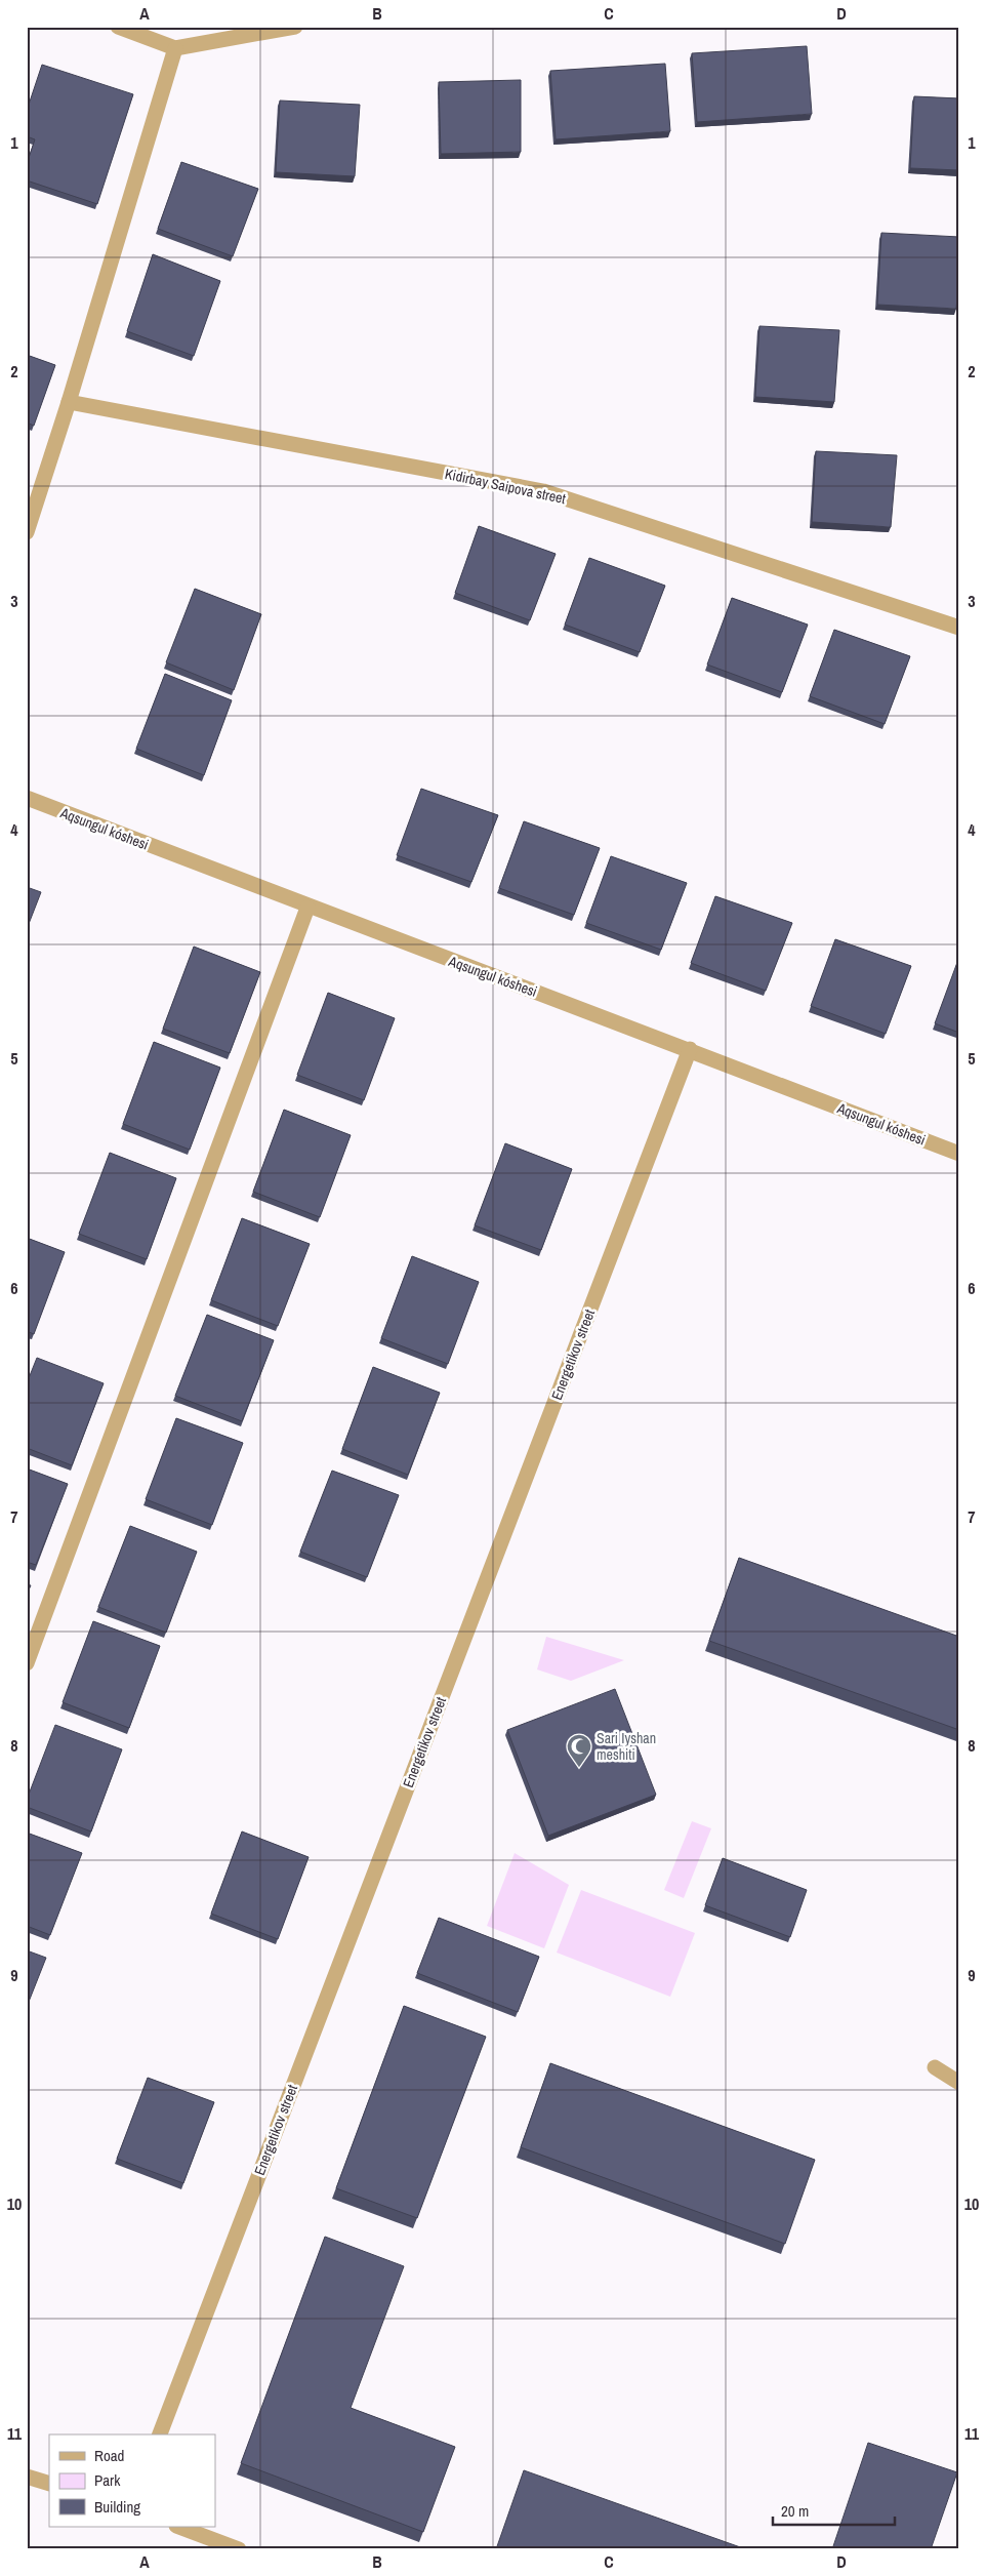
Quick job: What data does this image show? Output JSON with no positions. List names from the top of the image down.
{
  "streets": {
    "street": ["Kidirbay Saipova street", "Aqsungul kóshesi", "Energetikov street"]
  },
  "crossings": [
    ["Aqsungul kóshesi", "Energetikov street"]
  ],
  "places": {
    "mosque": ["Sari Iyshan meshiti"]
  },
  "legend": ["Road", "Park", "Building"],
  "scale_bar": "20 m",
  "grid": {
    "columns": [
      "A",
      "B",
      "C",
      "D"
    ],
    "rows": [
      "1",
      "2",
      "3",
      "4",
      "5",
      "6",
      "7",
      "8",
      "9",
      "10",
      "11"
    ]
  }
}
